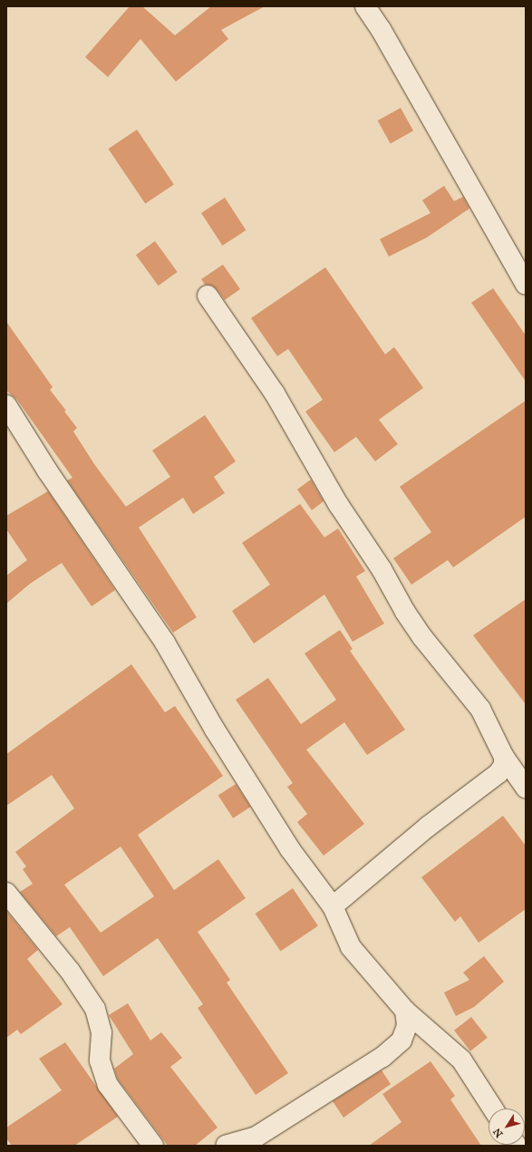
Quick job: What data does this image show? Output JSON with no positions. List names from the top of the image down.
{
  "north": "bottom left"
}
